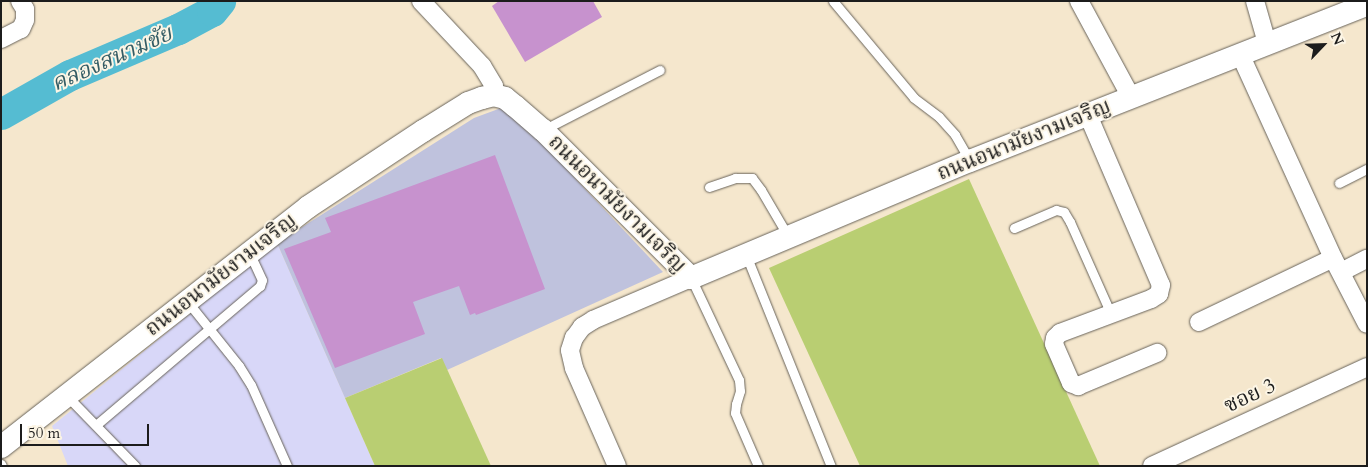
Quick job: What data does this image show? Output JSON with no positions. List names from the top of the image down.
{
  "streets": {
    "street": ["ถนนอนามัยงามเจริญ", "ซอย 3"]
  },
  "water": ["คลองสนามชัย"],
  "scale_bar": "50 m",
  "north": "top right"
}
